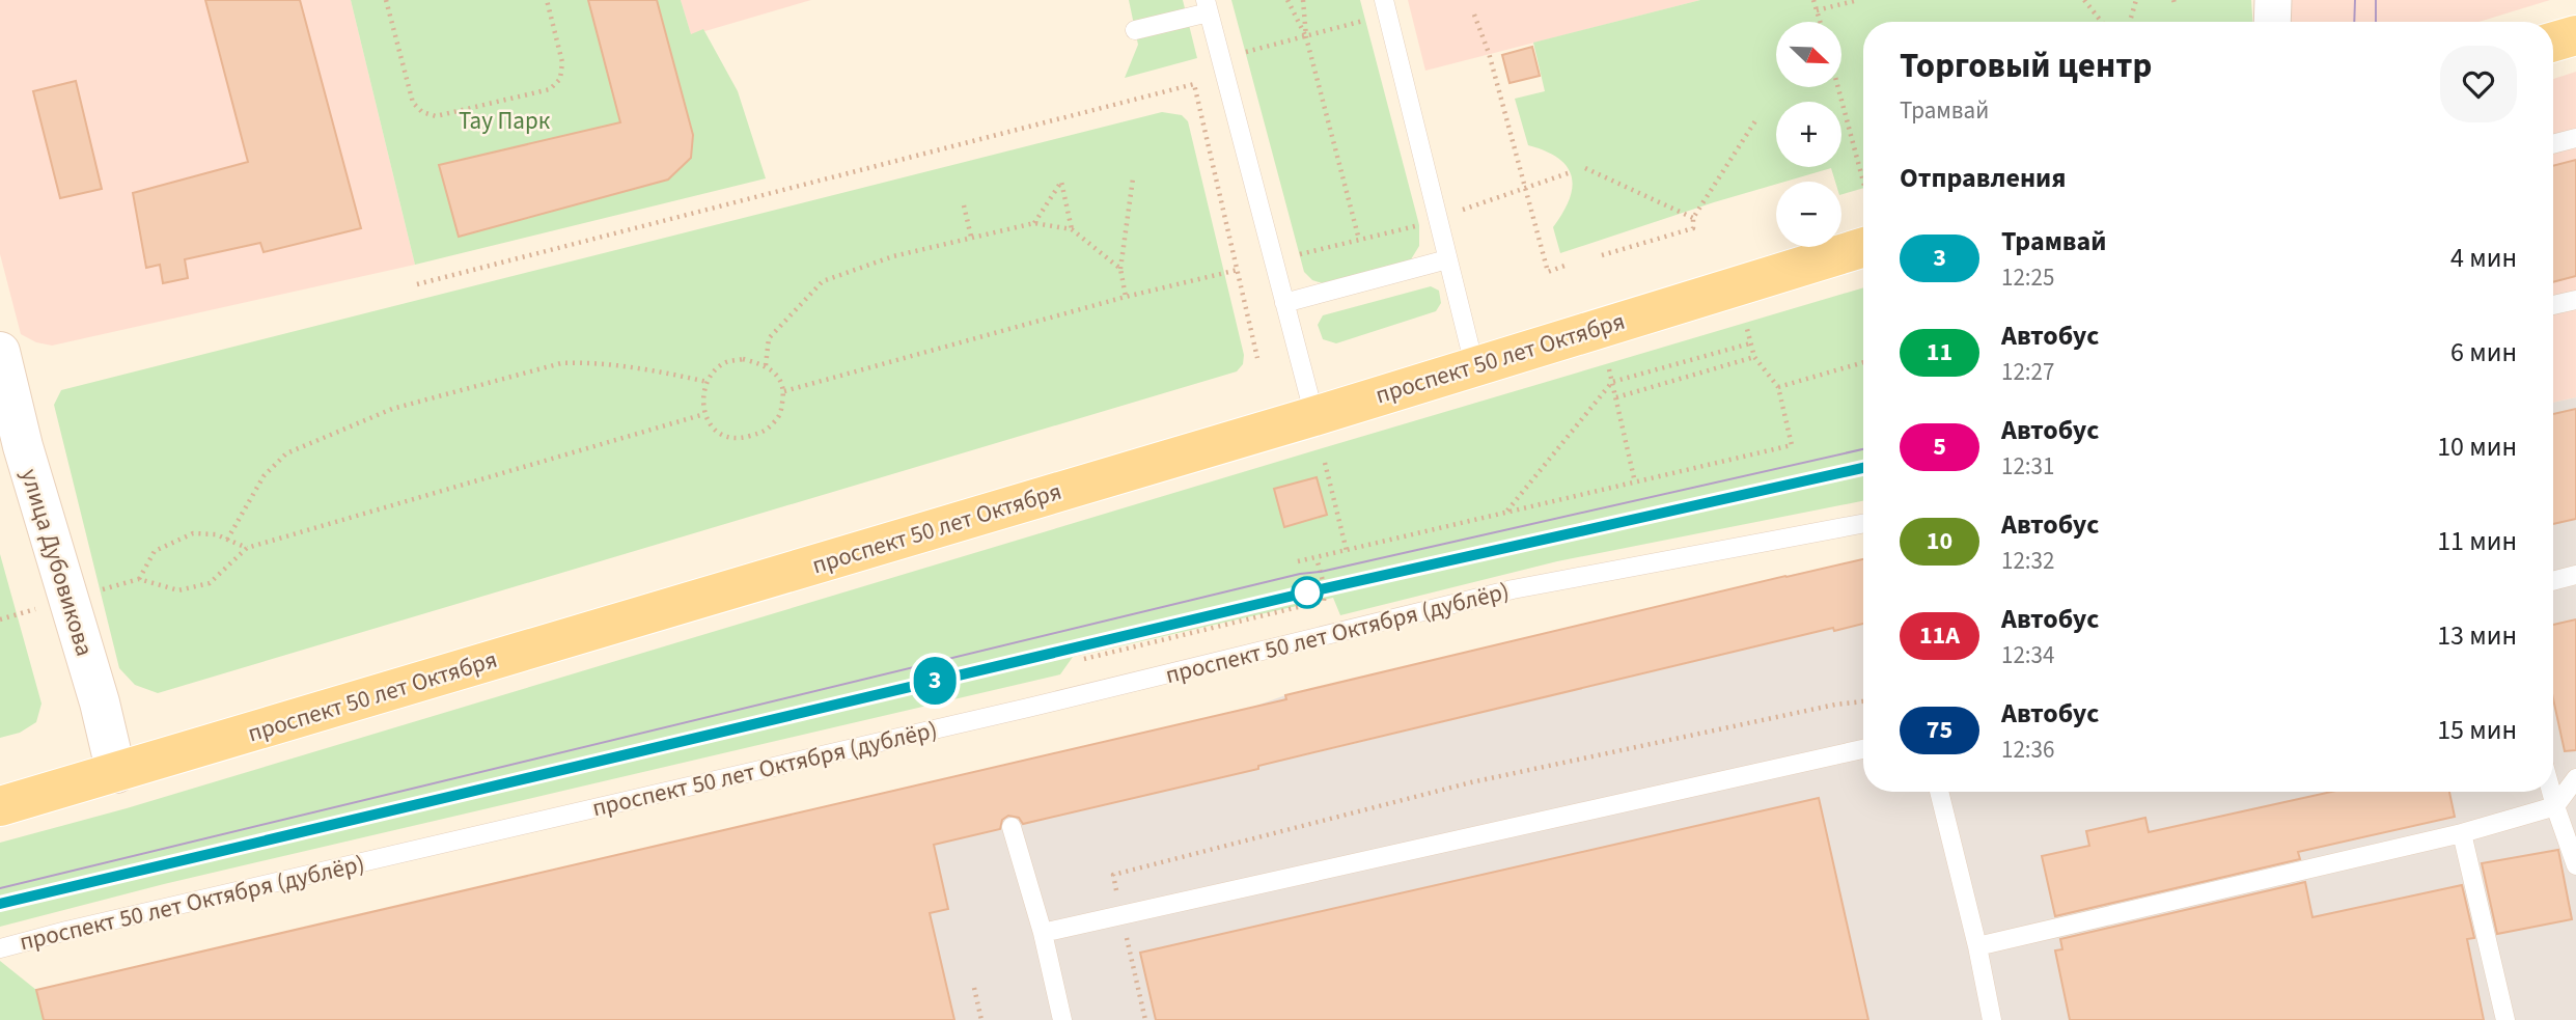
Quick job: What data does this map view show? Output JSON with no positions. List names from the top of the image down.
{
  "streets": {
    "main road": ["проспект 50 лет Октября"],
    "street": ["улица Дубовикова"],
    "lane": ["проспект 50 лет Октября (дублёр)"]
  },
  "crossings": [
    ["проспект 50 лет Октября", "улица Дубовикова"]
  ],
  "parks": ["Тау Парк"],
  "lines": ["tram line 3"],
  "north": "bottom right",
  "page": {
    "on_map": "3",
    "map_buttons": ["+", "−"],
    "heading": [
      ["Торговый центр", "Трамвай"],
      "Отправления"
    ],
    "list": [
      {
        "mark": "3",
        "name": "Трамвай",
        "note": "12:25",
        "value": "4 мин"
      },
      {
        "mark": "11",
        "name": "Автобус",
        "note": "12:27",
        "value": "6 мин"
      },
      {
        "mark": "5",
        "name": "Автобус",
        "note": "12:31",
        "value": "10 мин"
      },
      {
        "mark": "10",
        "name": "Автобус",
        "note": "12:32",
        "value": "11 мин"
      },
      {
        "mark": "11А",
        "name": "Автобус",
        "note": "12:34",
        "value": "13 мин"
      },
      {
        "mark": "75",
        "name": "Автобус",
        "note": "12:36",
        "value": "15 мин"
      }
    ]
  }
}
